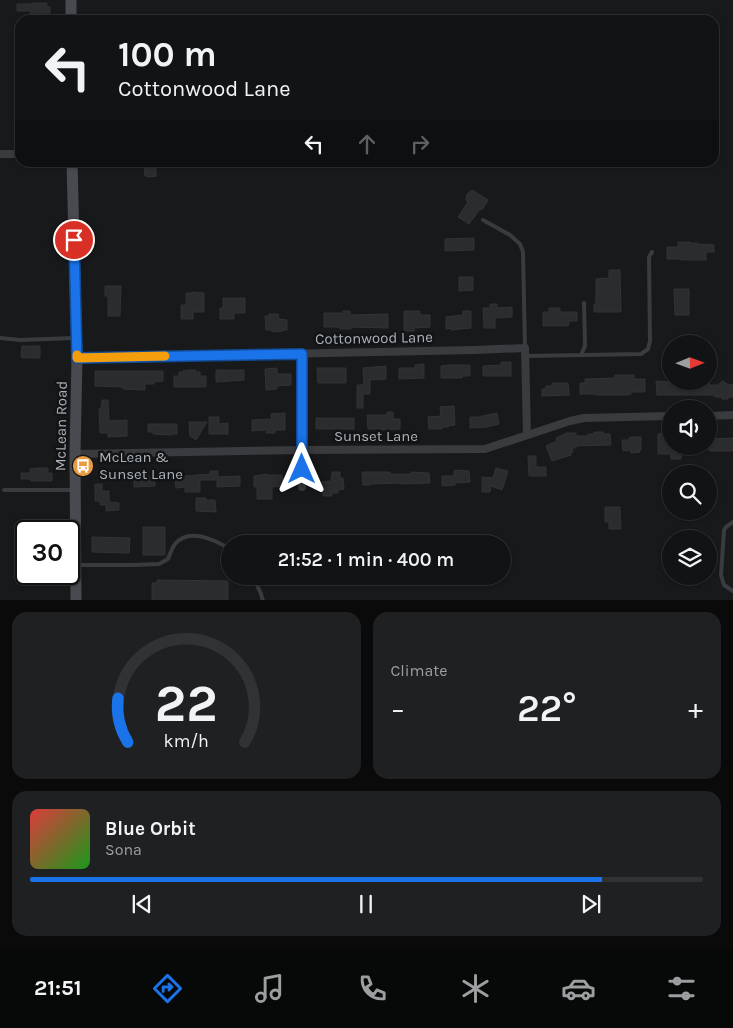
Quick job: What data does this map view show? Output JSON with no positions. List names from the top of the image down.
{
  "streets": {
    "street": ["Cottonwood Lane", "McLean Road", "Sunset Lane"]
  },
  "crossings": [
    ["Cottonwood Lane", "McLean Road"],
    ["McLean Road", "Sunset Lane"]
  ],
  "places": {
    "bus stop": ["McLean & Sunset Lane"]
  },
  "north": "right",
  "page": {
    "turn": ["100 m", "Cottonwood Lane"],
    "limit": "30",
    "trip": "21:52 · 1 min · 400 m",
    "tile": "Climate",
    "heat": ["−", "22°", "+"],
    "song": ["Blue Orbit", "Sona"],
    "tabs": "21:51",
    "gauge": ["22", "km/h"]
  }
}
